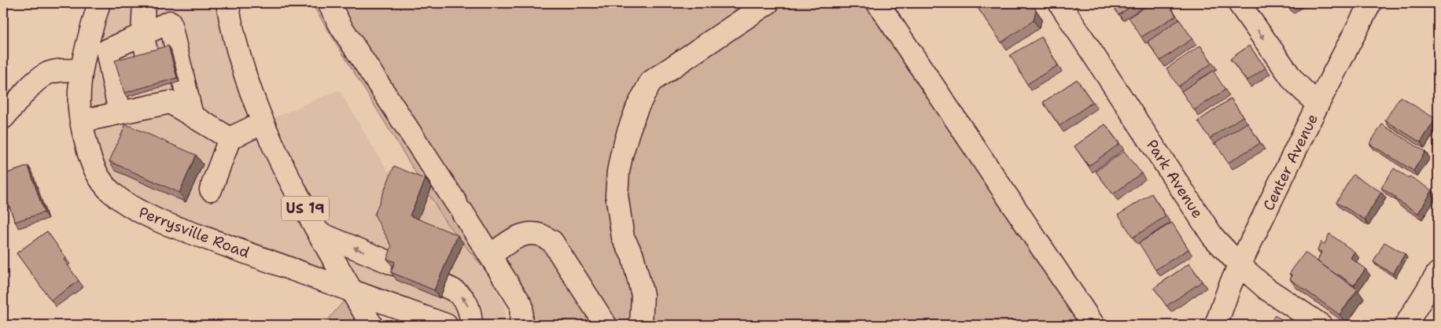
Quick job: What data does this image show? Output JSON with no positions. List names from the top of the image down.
{
  "streets": {
    "street": [
      "Center Avenue",
      "Park Avenue",
      "US 19",
      "Perrysville Road"
    ]
  },
  "crossings": [
    ["Center Avenue", "Park Avenue"],
    ["US 19", "Perrysville Road"]
  ]
}
